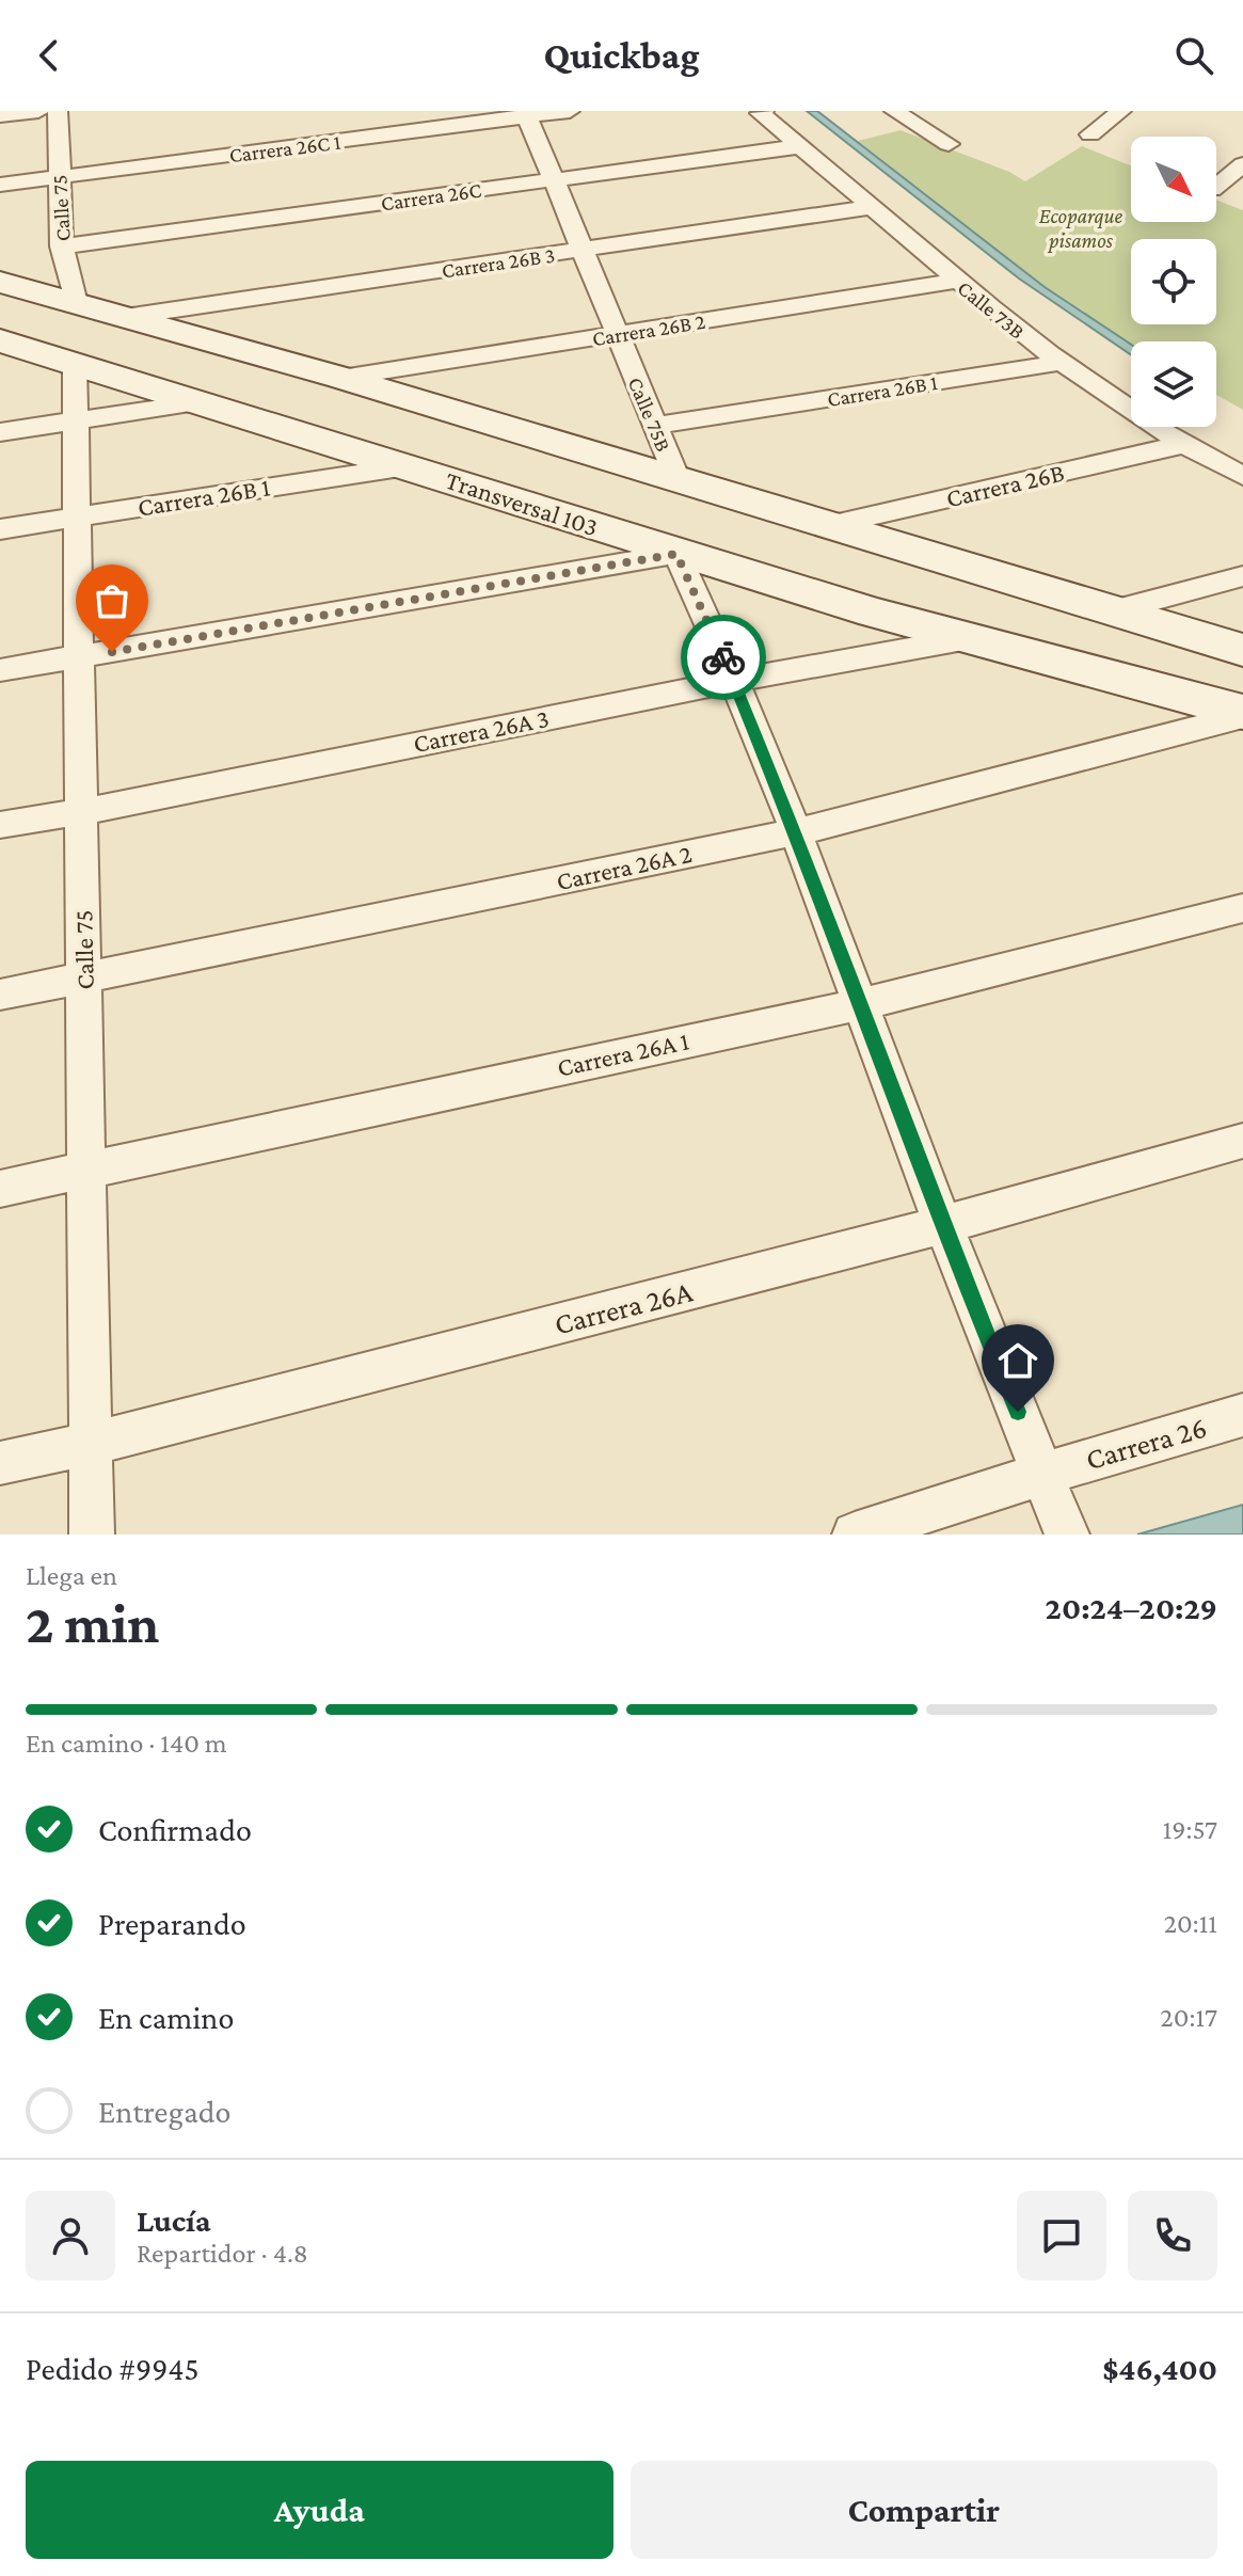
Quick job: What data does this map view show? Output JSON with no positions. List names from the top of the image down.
{
  "streets": {
    "street": [
      "Carrera 26C 1",
      "Carrera 26C",
      "Calle 75",
      "Carrera 26B 3",
      "Calle 73B",
      "Carrera 26B 2",
      "Carrera 26B 1",
      "Calle 75B",
      "Carrera 26B",
      "Transversal 103",
      "Carrera 26A 3",
      "Carrera 26A 2",
      "Carrera 26A 1",
      "Carrera 26A",
      "Carrera 26"
    ]
  },
  "crossings": [
    ["Carrera 26C 1", "Calle 75"],
    ["Carrera 26C 1", "Calle 75B"],
    ["Carrera 26C", "Calle 75"],
    ["Carrera 26C", "Calle 73B"],
    ["Carrera 26C", "Calle 75B"],
    ["Calle 75", "Carrera 26B 1"],
    ["Calle 75", "Transversal 103"],
    ["Calle 75", "Carrera 26A 3"],
    ["Calle 75", "Carrera 26A 2"],
    ["Calle 75", "Carrera 26A 1"],
    ["Calle 75", "Carrera 26A"],
    ["Carrera 26B 3", "Calle 73B"],
    ["Carrera 26B 3", "Calle 75B"],
    ["Calle 73B", "Carrera 26B 2"],
    ["Calle 73B", "Carrera 26B 1"],
    ["Calle 73B", "Carrera 26B"],
    ["Carrera 26B 2", "Calle 75B"],
    ["Carrera 26B 1", "Calle 75B"],
    ["Carrera 26B 1", "Transversal 103"],
    ["Transversal 103", "Carrera 26A 3"],
    ["Transversal 103", "Carrera 26A 2"]
  ],
  "parks": ["Ecoparque pisamos"],
  "north": "bottom right",
  "page": {
    "header": "Quickbag",
    "heading": ["2 min", "Llega en", "20:24–20:29"],
    "panel": [
      "Lucía",
      "Repartidor · 4.8",
      "Pedido #9945",
      "$46,400"
    ],
    "bar": "En camino · 140 m",
    "list": [
      ["Confirmado", "19:57"],
      ["Preparando", "20:11"],
      ["En camino", "20:17"],
      "Entregado"
    ],
    "buttons": ["Ayuda", "Compartir"]
  }
}
